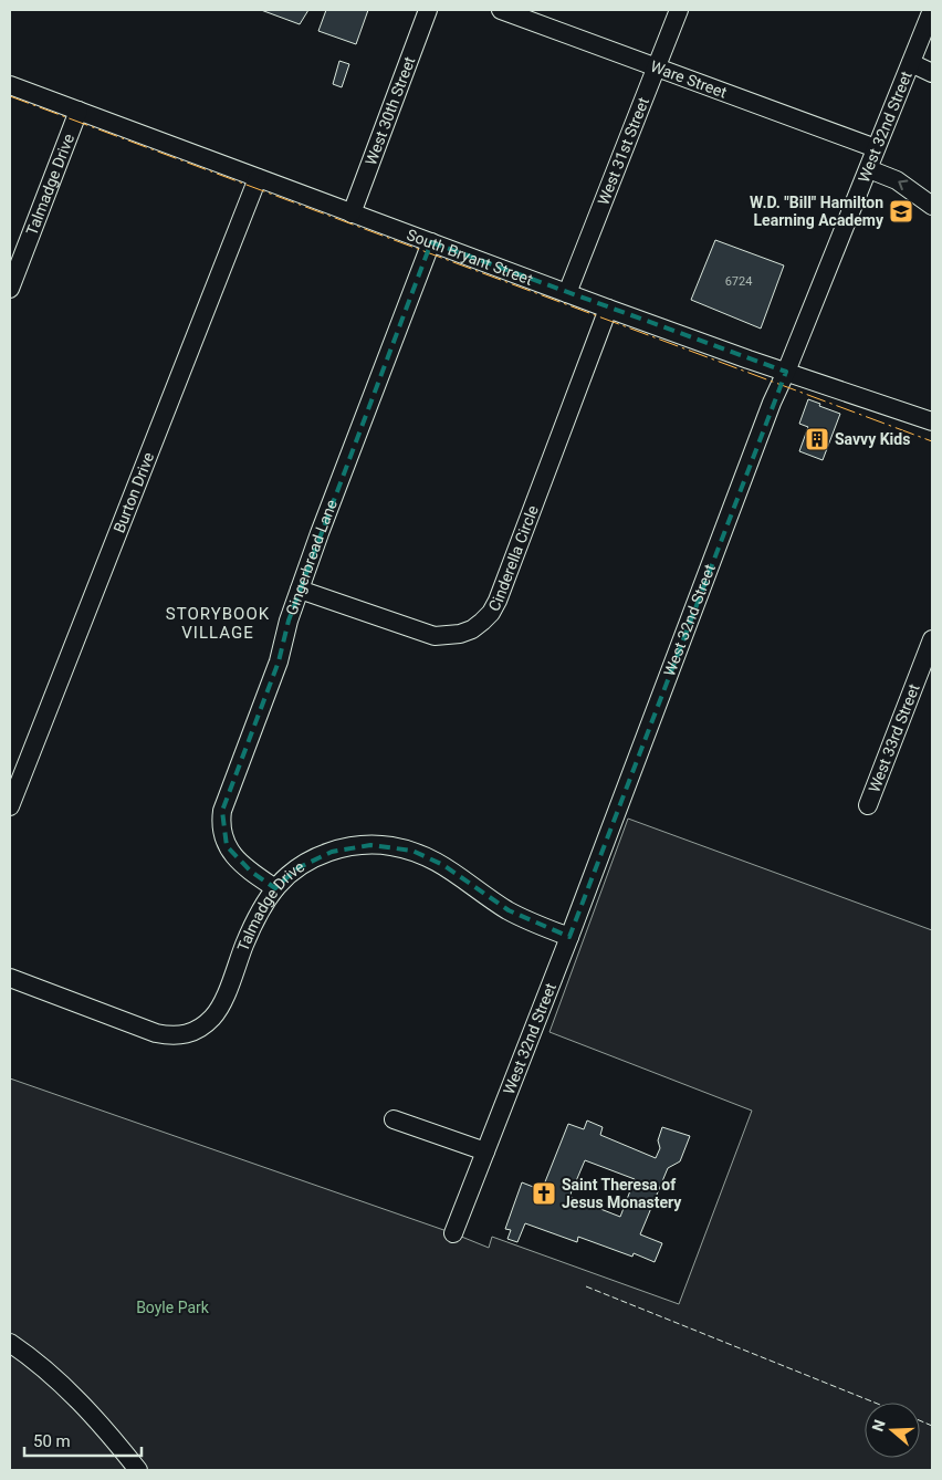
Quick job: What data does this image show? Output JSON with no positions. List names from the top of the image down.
{
  "streets": {
    "street": [
      "Ware Street",
      "West 30th Street",
      "West 32nd Street",
      "West 31st Street",
      "Talmadge Drive",
      "South Bryant Street",
      "Burton Drive",
      "Gingerbread Lane",
      "Cinderella Circle",
      "West 33rd Street"
    ]
  },
  "crossings": [
    ["Ware Street", "West 32nd Street"],
    ["Ware Street", "West 31st Street"],
    ["West 30th Street", "South Bryant Street"],
    ["West 32nd Street", "Talmadge Drive"],
    ["West 32nd Street", "South Bryant Street"],
    ["West 31st Street", "South Bryant Street"],
    ["Talmadge Drive", "South Bryant Street"],
    ["Talmadge Drive", "Gingerbread Lane"],
    ["South Bryant Street", "Burton Drive"],
    ["South Bryant Street", "Gingerbread Lane"],
    ["South Bryant Street", "Cinderella Circle"],
    ["Gingerbread Lane", "Cinderella Circle"]
  ],
  "districts": ["STORYBOOK VILLAGE"],
  "parks": ["Boyle Park"],
  "places": {
    "school or university": ["W.D. \"Bill\" Hamilton Learning Academy"],
    "building": ["Savvy Kids"],
    "church": ["Saint Theresa of Jesus Monastery"]
  },
  "house_numbers": ["6724"],
  "scale_bar": "50 m",
  "north": "left"
}
